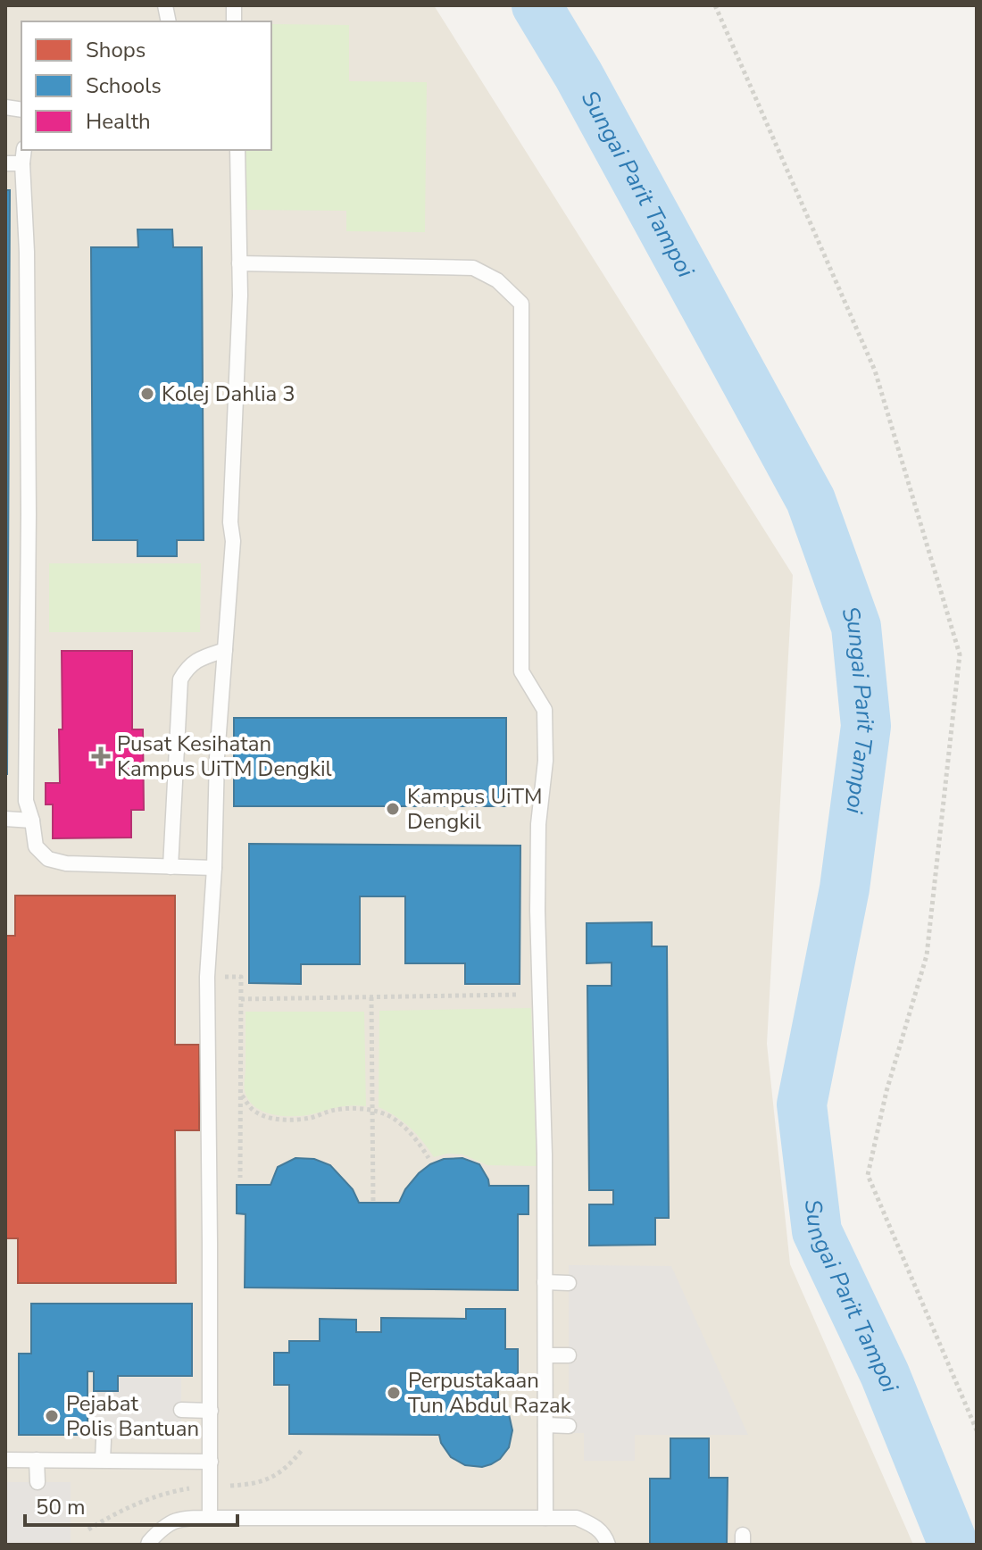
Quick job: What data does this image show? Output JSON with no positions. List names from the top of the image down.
{
  "water": ["Sungai Parit Tampoi"],
  "places": {
    "other": [
      "Kolej Dahlia 3",
      "Kampus UiTM Dengkil",
      "Perpustakaan Tun Abdul Razak",
      "Pejabat Polis Bantuan"
    ],
    "health": ["Pusat Kesihatan Kampus UiTM Dengkil"]
  },
  "legend": ["Shops", "Schools", "Health"],
  "scale_bar": "50 m"
}
